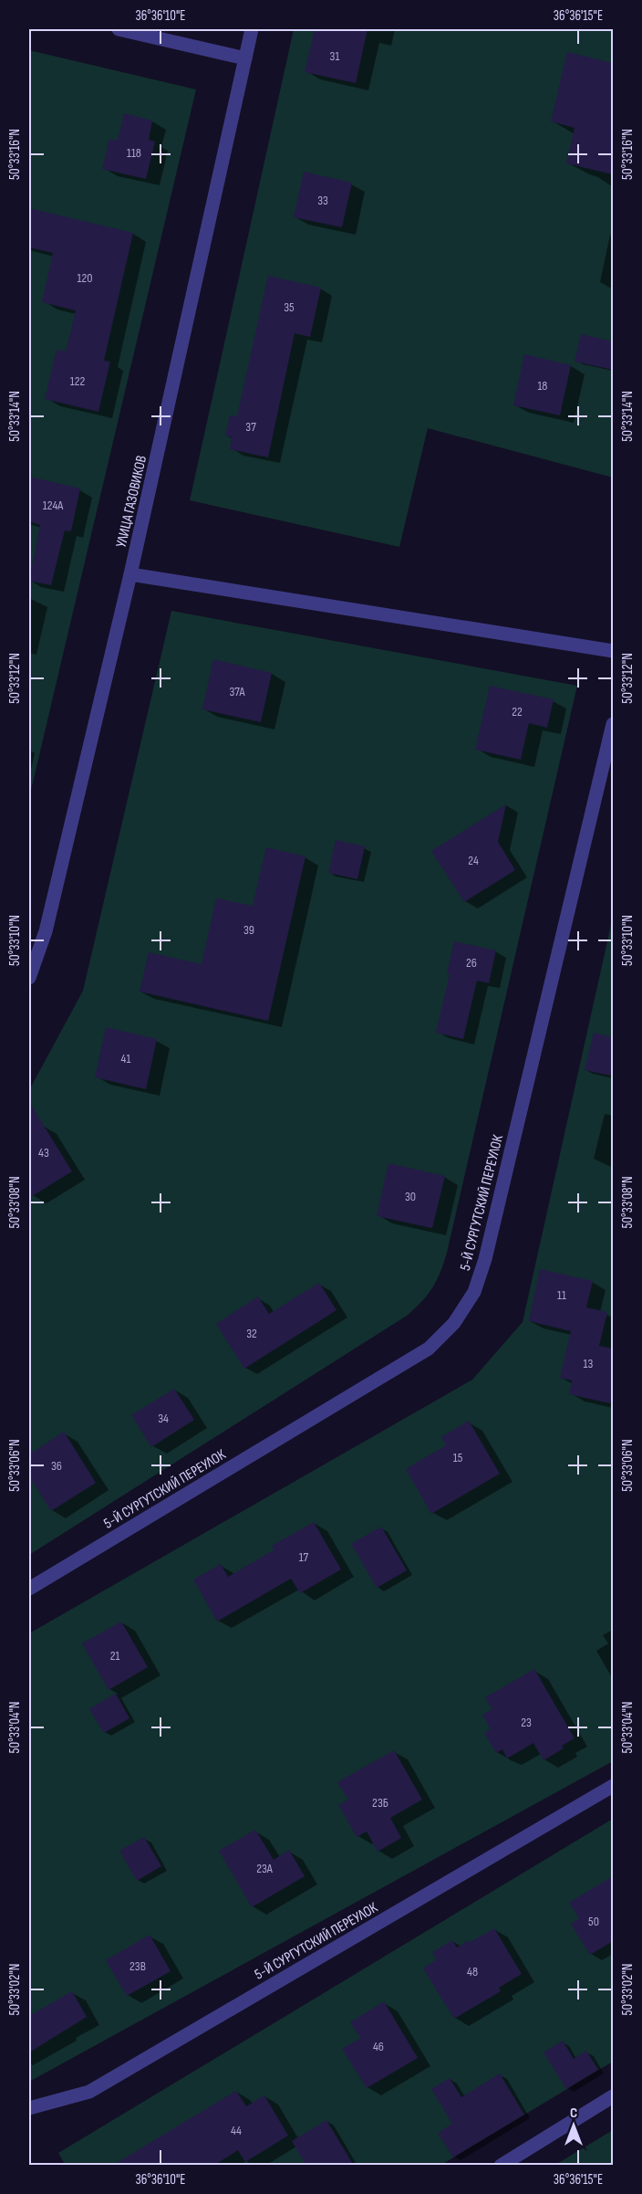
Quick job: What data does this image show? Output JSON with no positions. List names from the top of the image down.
{
  "streets": {
    "street": ["УЛИЦА ГАЗОВИКОВ", "5-Й СУРГУТСКИЙ ПЕРЕУЛОК"]
  },
  "house_numbers": [
    "31",
    "118",
    "33",
    "120",
    "35",
    "122",
    "18",
    "37",
    "124А",
    "37А",
    "22",
    "24",
    "39",
    "26",
    "41",
    "43",
    "30",
    "11",
    "32",
    "13",
    "34",
    "15",
    "36",
    "17",
    "21",
    "23",
    "23Б",
    "23А",
    "50",
    "23В",
    "48",
    "46",
    "44"
  ],
  "north": "top",
  "coordinates": [
    "36°36'10\"E",
    "36°36'15\"E",
    "50°33'16\"N",
    "50°33'14\"N",
    "50°33'12\"N",
    "50°33'10\"N",
    "50°33'08\"N",
    "50°33'06\"N",
    "50°33'04\"N",
    "50°33'02\"N"
  ]
}
